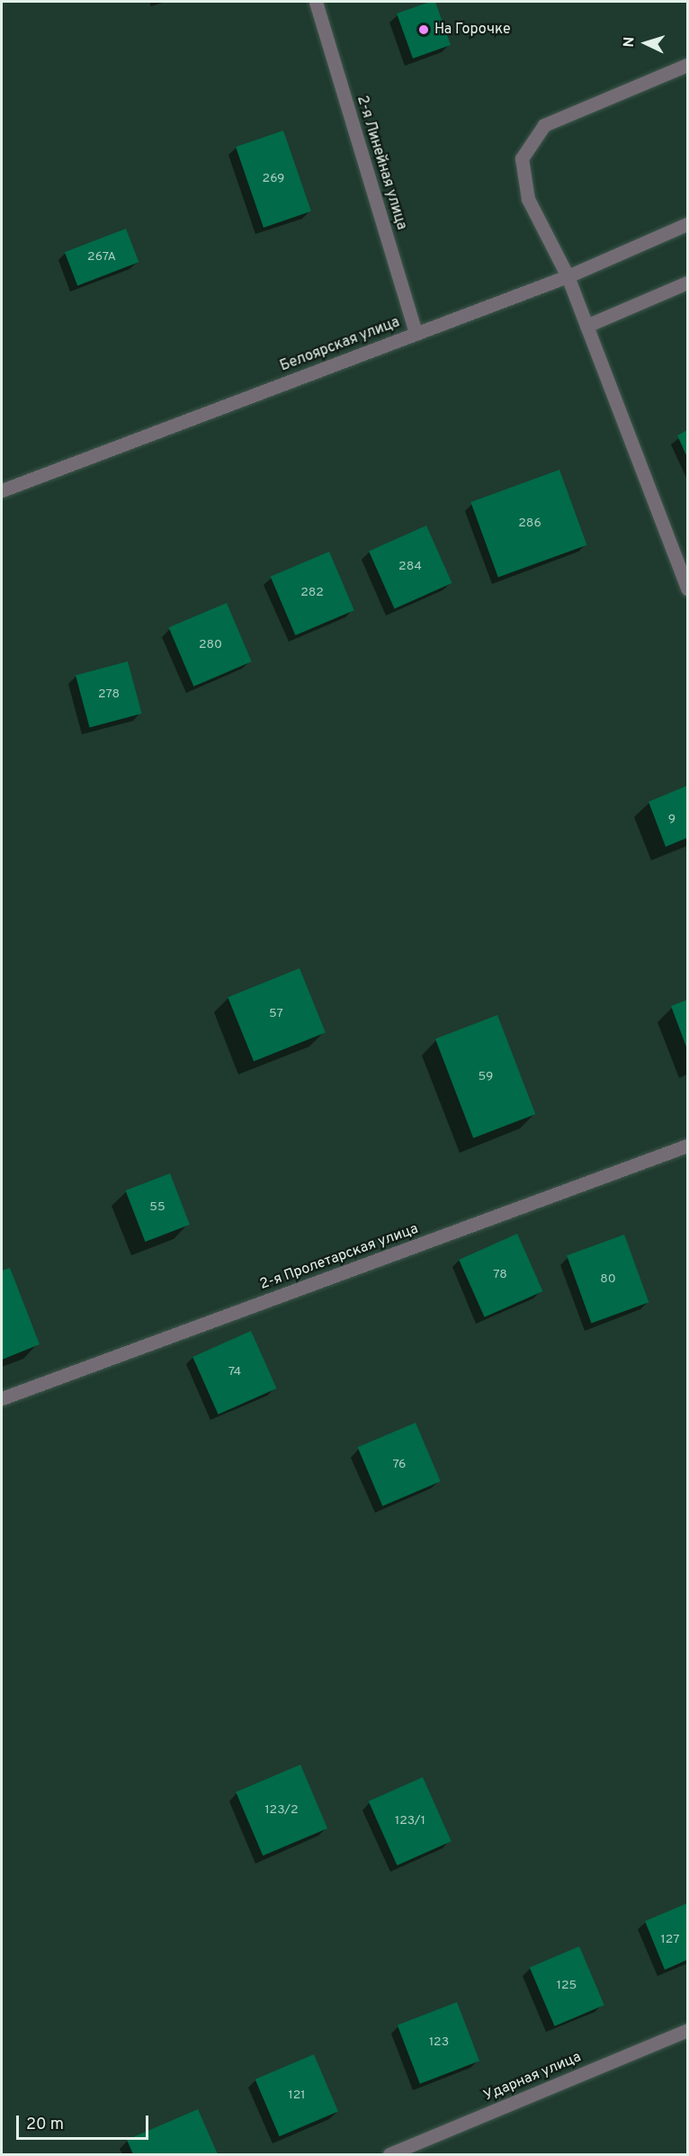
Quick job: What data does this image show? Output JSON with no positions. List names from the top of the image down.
{
  "streets": {
    "street": [
      "2-я Линейная улица",
      "Белоярская улица",
      "2-я Пролетарская улица",
      "Ударная улица"
    ]
  },
  "crossings": [
    ["2-я Линейная улица", "Белоярская улица"]
  ],
  "places": ["На Горочке"],
  "house_numbers": [
    "269",
    "267А",
    "286",
    "284",
    "282",
    "280",
    "278",
    "9",
    "57",
    "59",
    "55",
    "78",
    "80",
    "74",
    "76",
    "123/2",
    "123/1",
    "127",
    "125",
    "123",
    "121"
  ],
  "scale_bar": "20 m",
  "north": "left"
}
